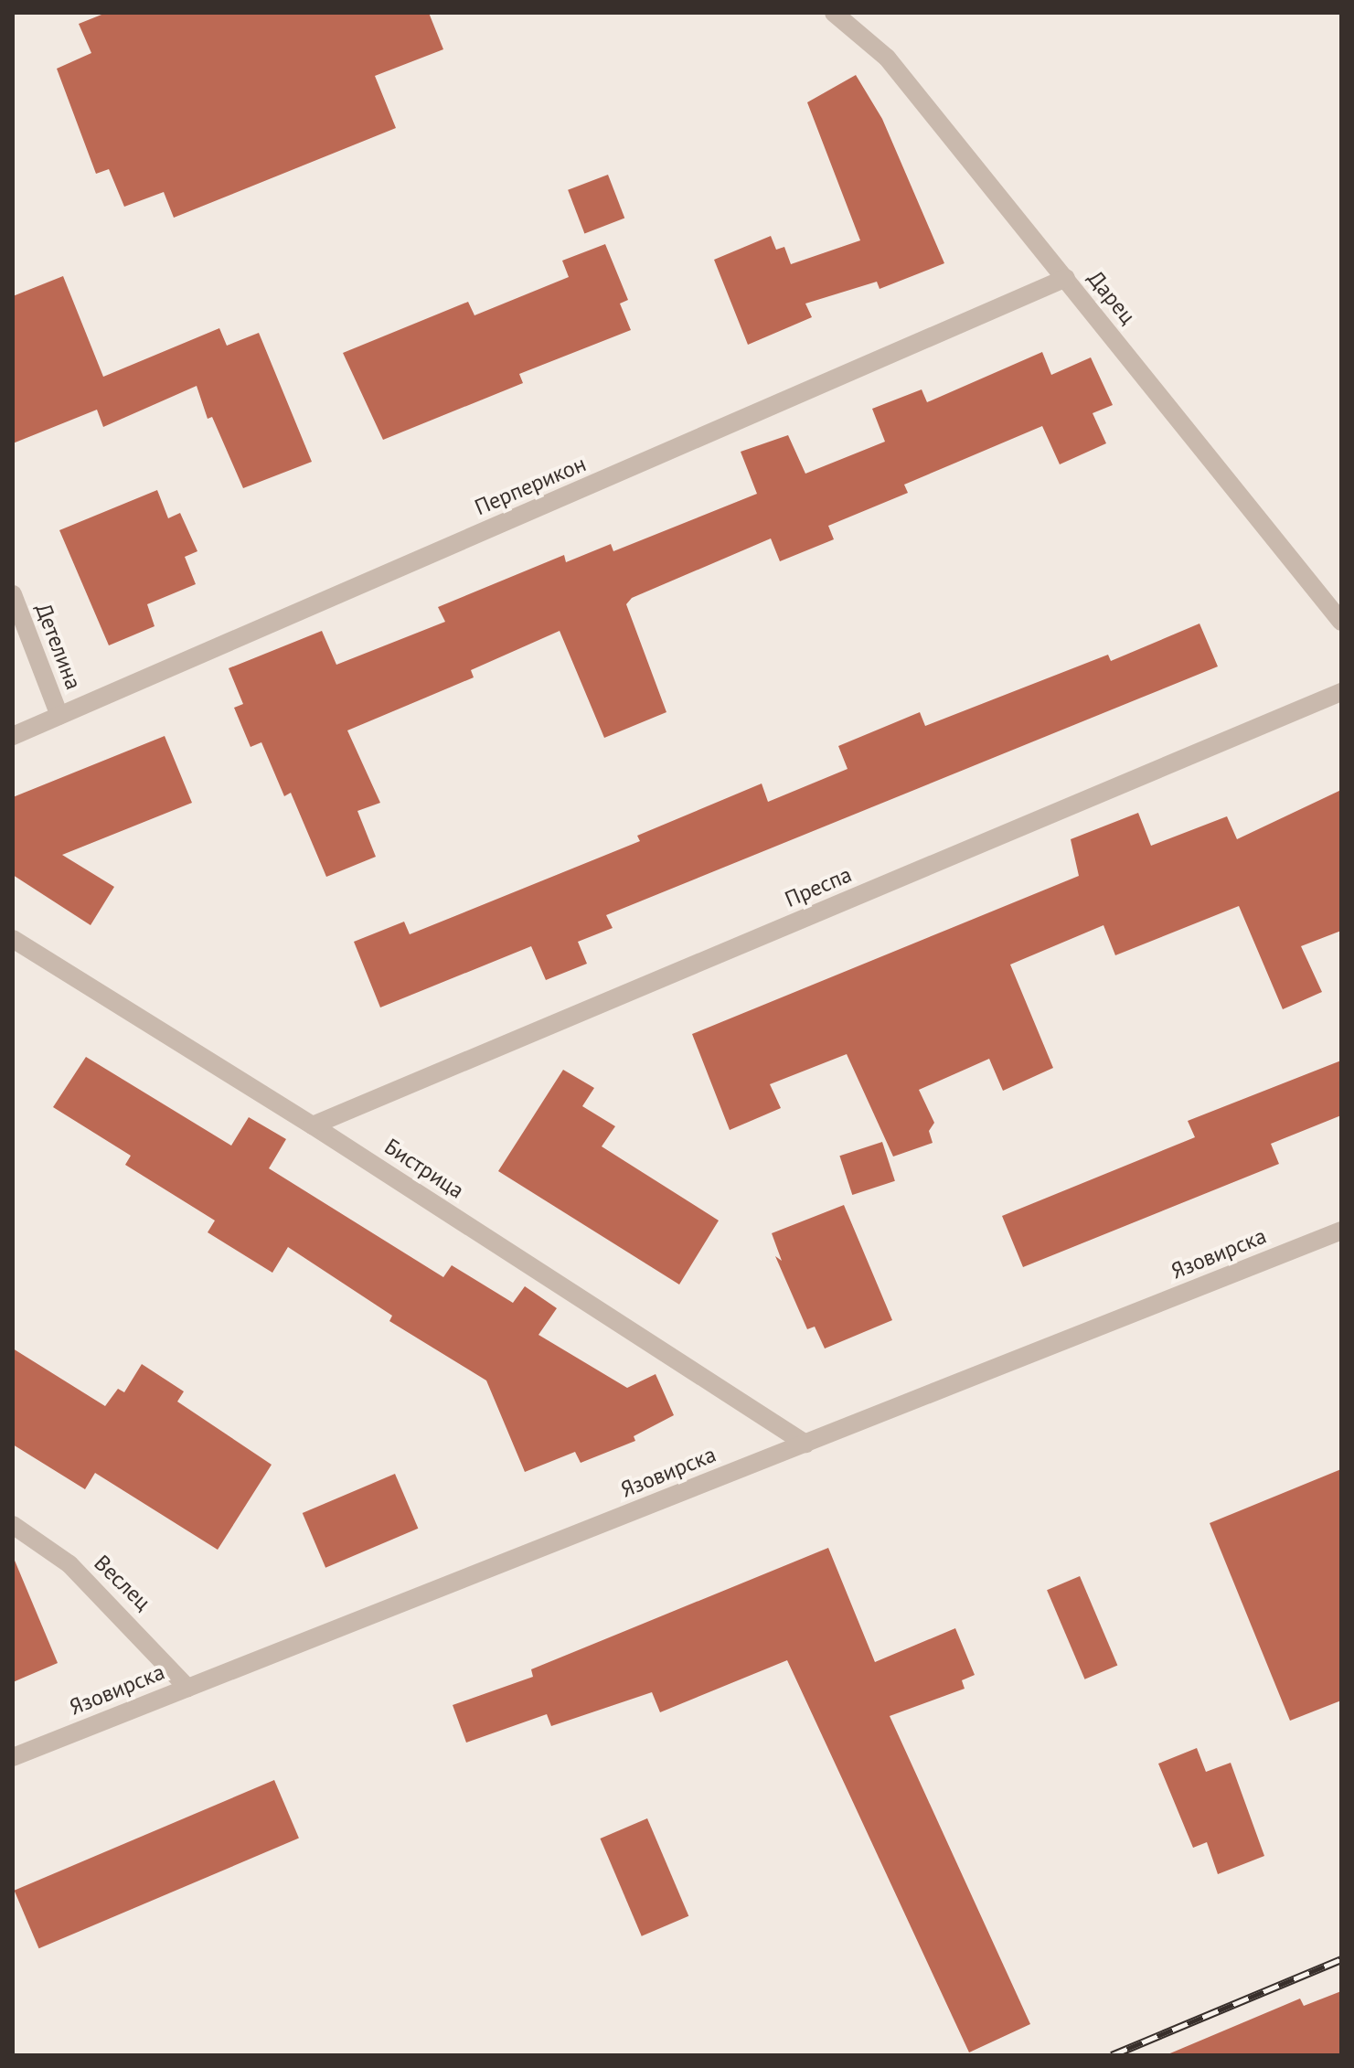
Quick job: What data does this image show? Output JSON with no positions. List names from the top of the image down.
{
  "streets": {
    "street": [
      "Дарец",
      "Перперикон",
      "Детелина",
      "Преспа",
      "Бистрица",
      "Язовирска",
      "Веслец"
    ]
  },
  "crossings": [
    ["Дарец", "Перперикон"],
    ["Перперикон", "Детелина"],
    ["Преспа", "Бистрица"],
    ["Бистрица", "Язовирска"],
    ["Язовирска", "Веслец"]
  ]
}
